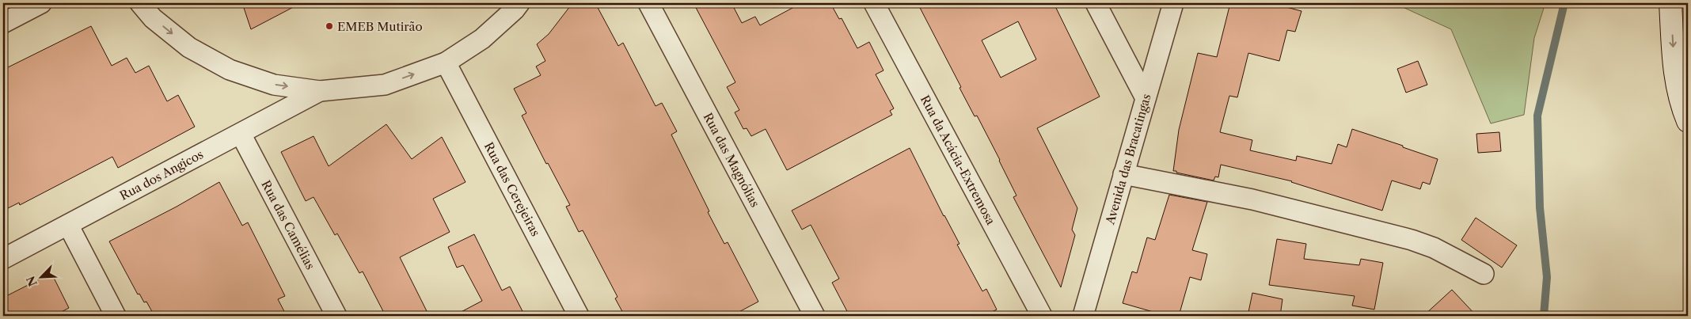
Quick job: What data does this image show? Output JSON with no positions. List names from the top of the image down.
{
  "streets": {
    "street": [
      "Avenida das Bracatingas",
      "Rua das Magnólias",
      "Rua da Acácia-Extremosa",
      "Rua dos Angicos",
      "Rua das Cerejeiras",
      "Rua das Camélias"
    ]
  },
  "crossings": [
    ["Rua dos Angicos", "Rua das Camélias"]
  ],
  "places": ["EMEB Mutirão"],
  "north": "bottom left"
}
